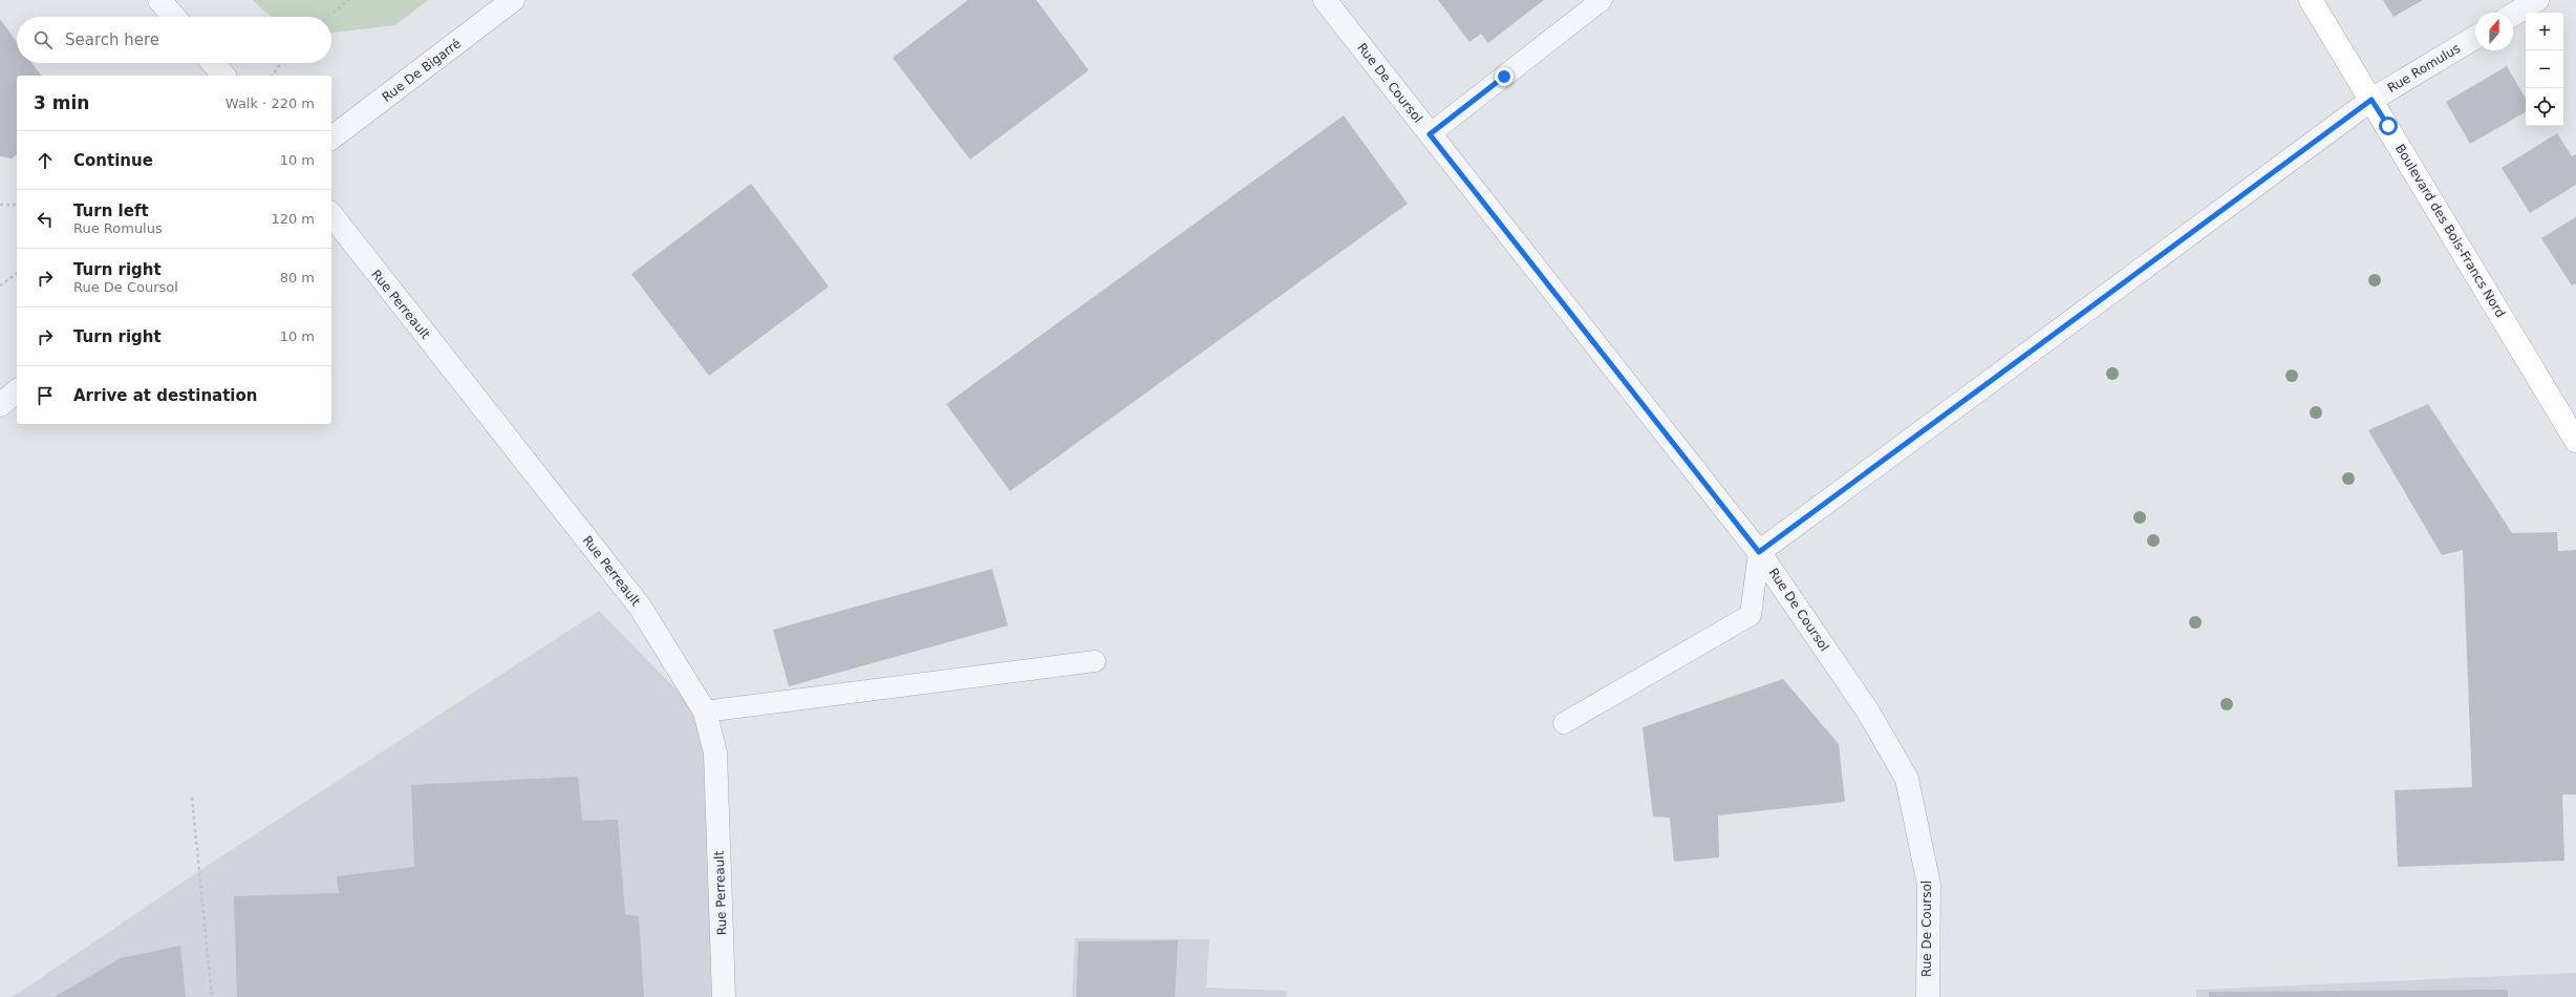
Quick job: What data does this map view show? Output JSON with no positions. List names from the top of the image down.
{
  "streets": {
    "street": [
      "Rue Romulus",
      "Rue De Bigarré",
      "Rue De Coursol",
      "Boulevard des Bois-Francs Nord",
      "Rue Perreault"
    ]
  },
  "crossings": [
    ["Rue Romulus", "Rue De Coursol"],
    ["Rue Romulus", "Boulevard des Bois-Francs Nord"]
  ],
  "north": "top",
  "page": {
    "map_buttons": ["+", "−"],
    "search": "Search here",
    "heading": ["3 min", "Walk · 220 m"],
    "list": [
      ["Continue", "10 m"],
      ["Turn left", "Rue Romulus", "120 m"],
      ["Turn right", "Rue De Coursol", "80 m"],
      ["Turn right", "10 m"],
      "Arrive at destination"
    ]
  }
}
